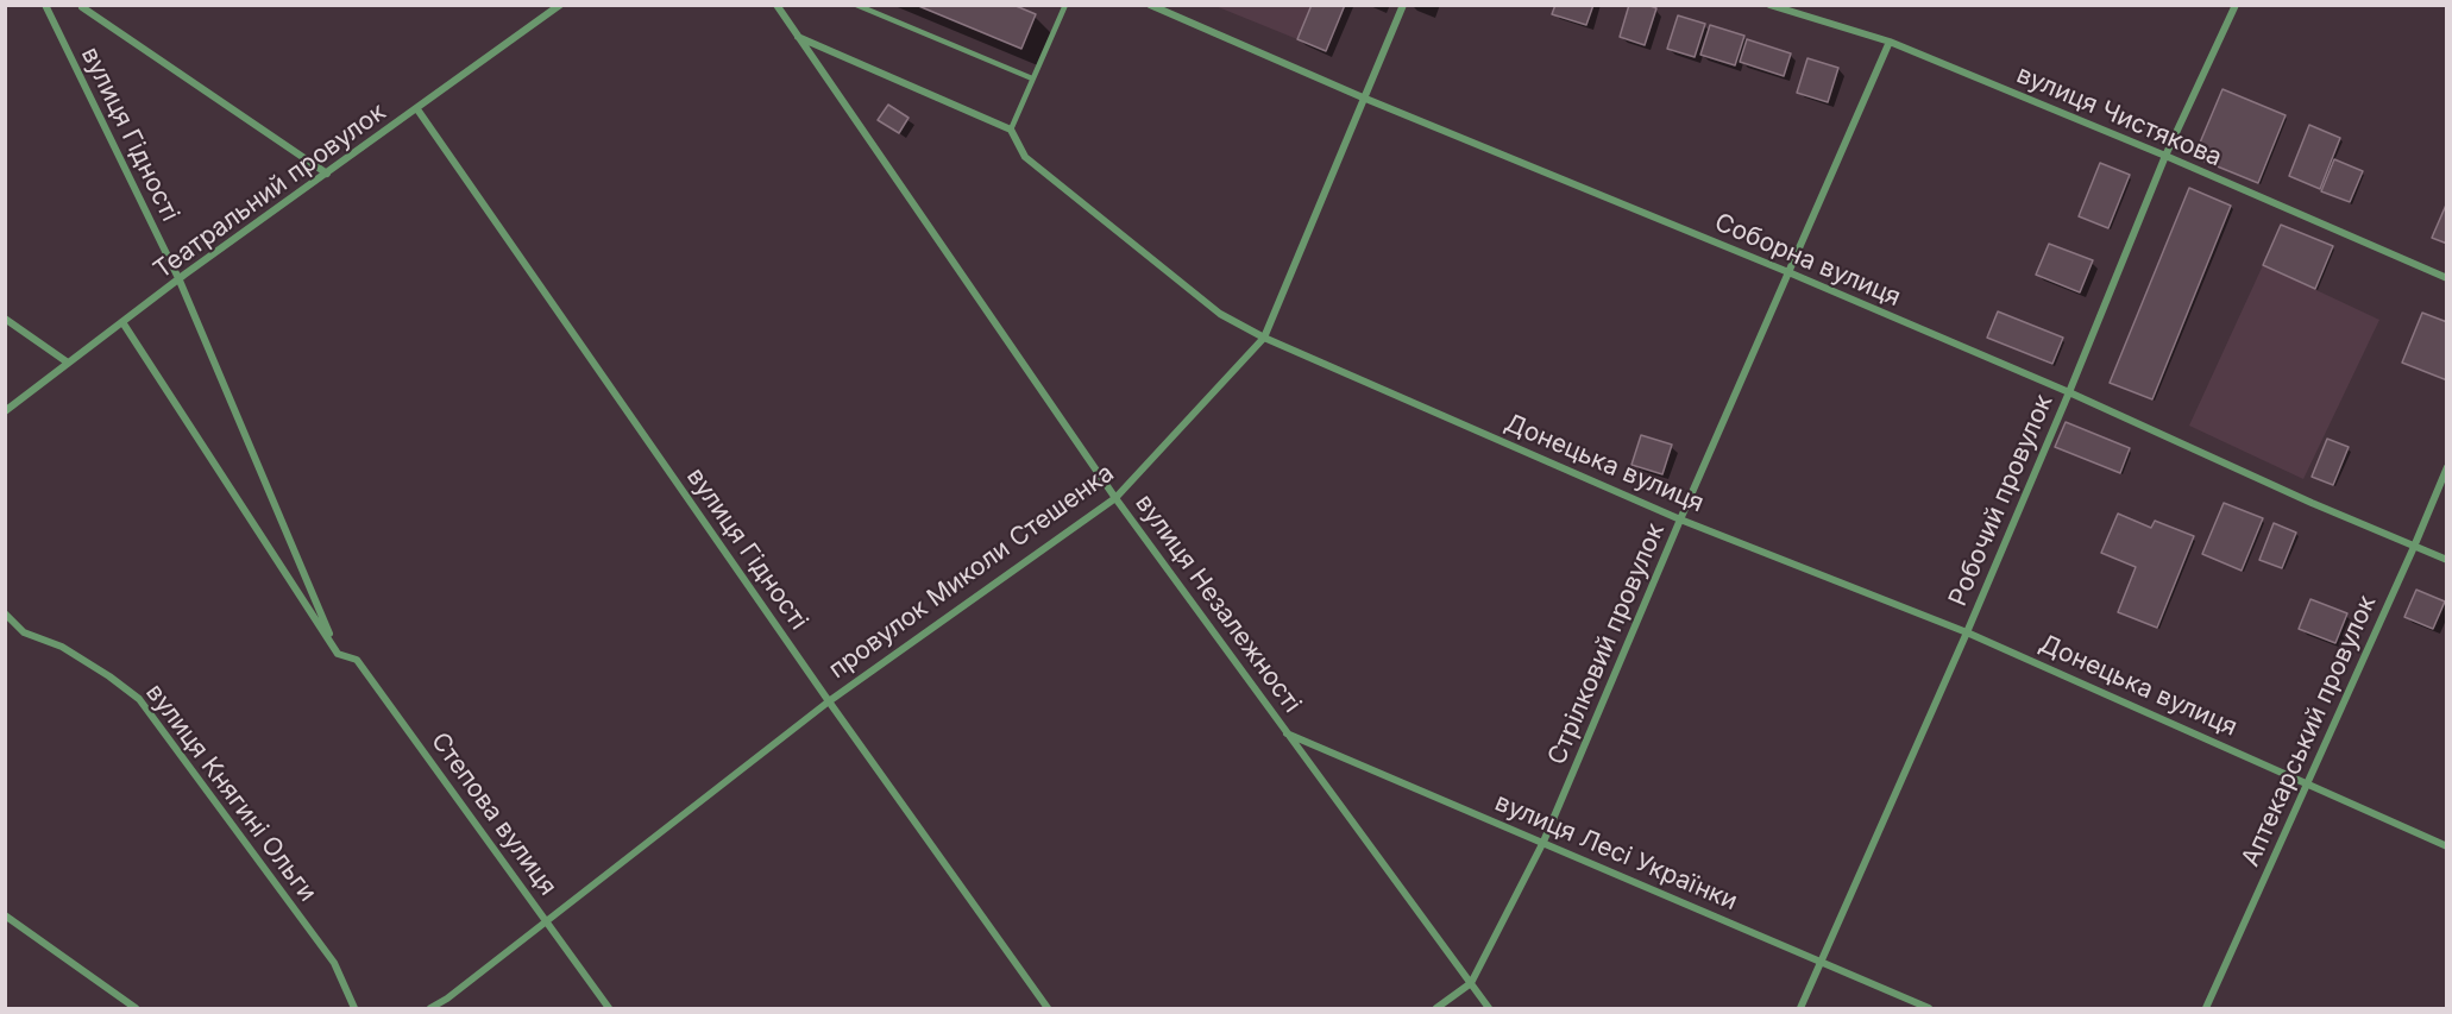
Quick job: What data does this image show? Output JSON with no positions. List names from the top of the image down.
{
  "streets": {
    "street": [
      "вулиця Чистякова",
      "вулиця Гідності",
      "Театральний провулок",
      "Соборна вулиця",
      "Донецька вулиця",
      "Робочий провулок",
      "провулок Миколи Стешенка",
      "вулиця Незалежності",
      "Стрілковий провулок",
      "Аптекарський провулок",
      "вулиця Княгині Ольги",
      "Степова вулиця",
      "вулиця Лесі Українки"
    ]
  },
  "crossings": [
    ["вулиця Чистякова", "Робочий провулок"],
    ["вулиця Чистякова", "Стрілковий провулок"],
    ["вулиця Гідності", "Театральний провулок"],
    ["вулиця Гідності", "провулок Миколи Стешенка"],
    ["Театральний провулок", "Степова вулиця"],
    ["Соборна вулиця", "Робочий провулок"],
    ["Соборна вулиця", "провулок Миколи Стешенка"],
    ["Соборна вулиця", "Стрілковий провулок"],
    ["Соборна вулиця", "Аптекарський провулок"],
    ["Донецька вулиця", "Робочий провулок"],
    ["Донецька вулиця", "провулок Миколи Стешенка"],
    ["Донецька вулиця", "Стрілковий провулок"],
    ["Донецька вулиця", "Аптекарський провулок"],
    ["Робочий провулок", "вулиця Лесі Українки"],
    ["провулок Миколи Стешенка", "вулиця Незалежності"],
    ["провулок Миколи Стешенка", "Степова вулиця"],
    ["вулиця Незалежності", "Стрілковий провулок"],
    ["вулиця Незалежності", "вулиця Лесі Українки"],
    ["Стрілковий провулок", "вулиця Лесі Українки"]
  ]
}
